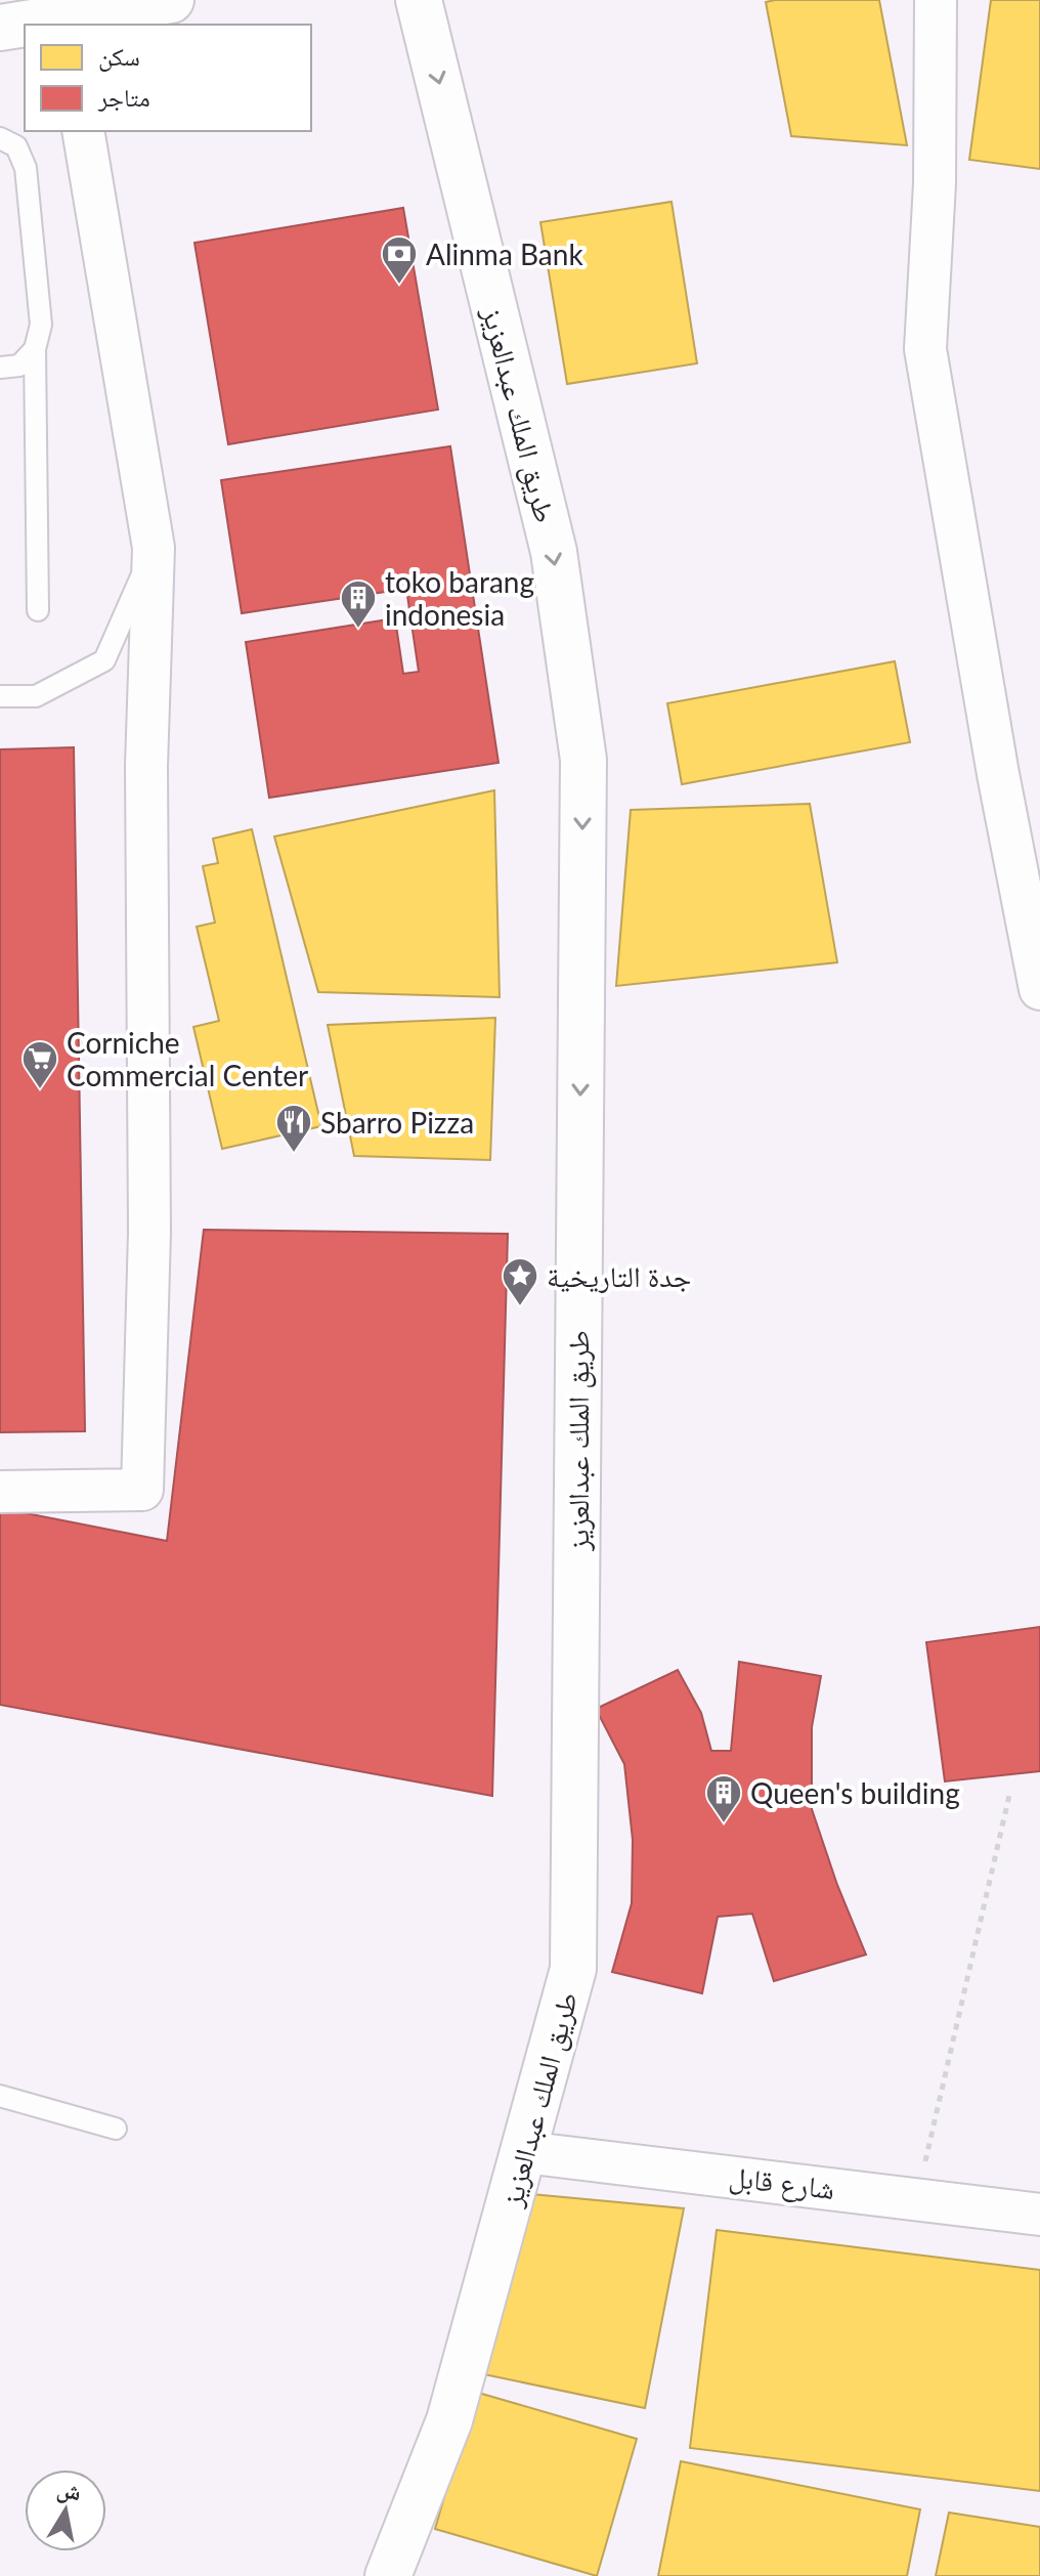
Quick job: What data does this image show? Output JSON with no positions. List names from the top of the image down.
{
  "streets": {
    "main road": ["طريق الملك عبدالعزيز"],
    "street": ["شارع قابل"]
  },
  "crossings": [
    ["طريق الملك عبدالعزيز", "شارع قابل"]
  ],
  "one_way": ["طريق الملك عبدالعزيز"],
  "places": {
    "bank": ["Alinma Bank"],
    "building": ["toko barang indonesia", "Queen's building"],
    "supermarket": ["Corniche Commercial Center"],
    "restaurant": ["Sbarro Pizza"],
    "place": ["جدة التاريخية"]
  },
  "legend": ["سكن", "متاجر"],
  "north": "top"
}
